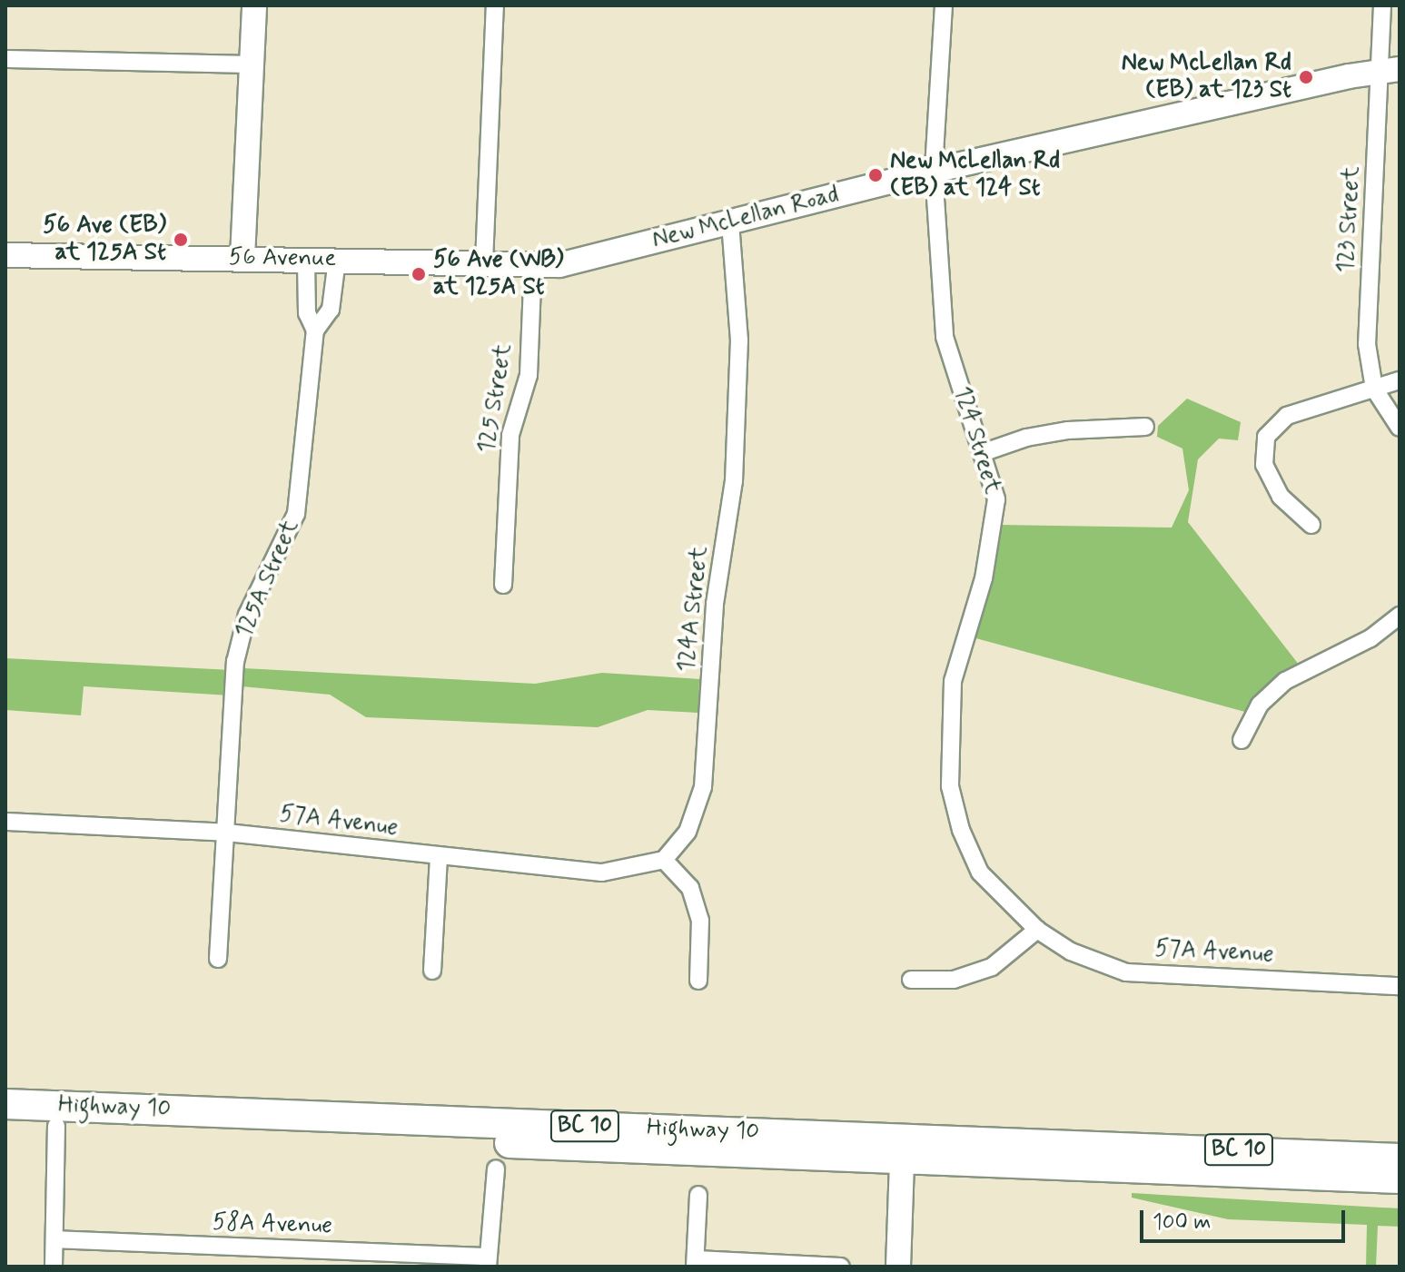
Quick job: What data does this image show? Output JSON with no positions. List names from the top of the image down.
{
  "streets": {
    "highway": ["Highway 10", "BC 10"],
    "street": [
      "New McLellan Road",
      "123 Street",
      "56 Avenue",
      "125 Street",
      "124 Street",
      "125A Street",
      "124A Street",
      "57A Avenue",
      "58A Avenue"
    ]
  },
  "crossings": [
    ["New McLellan Road", "123 Street"],
    ["New McLellan Road", "56 Avenue"],
    ["New McLellan Road", "124 Street"],
    ["New McLellan Road", "124A Street"],
    ["56 Avenue", "125 Street"],
    ["56 Avenue", "125A Street"],
    ["124 Street", "57A Avenue"],
    ["125A Street", "57A Avenue"],
    ["124A Street", "57A Avenue"]
  ],
  "places": [
    "New McLellan Rd (EB) at 123 St",
    "New McLellan Rd (EB) at 124 St",
    "56 Ave (EB) at 125A St",
    "56 Ave (WB) at 125A St"
  ],
  "scale_bar": "100 m"
}
